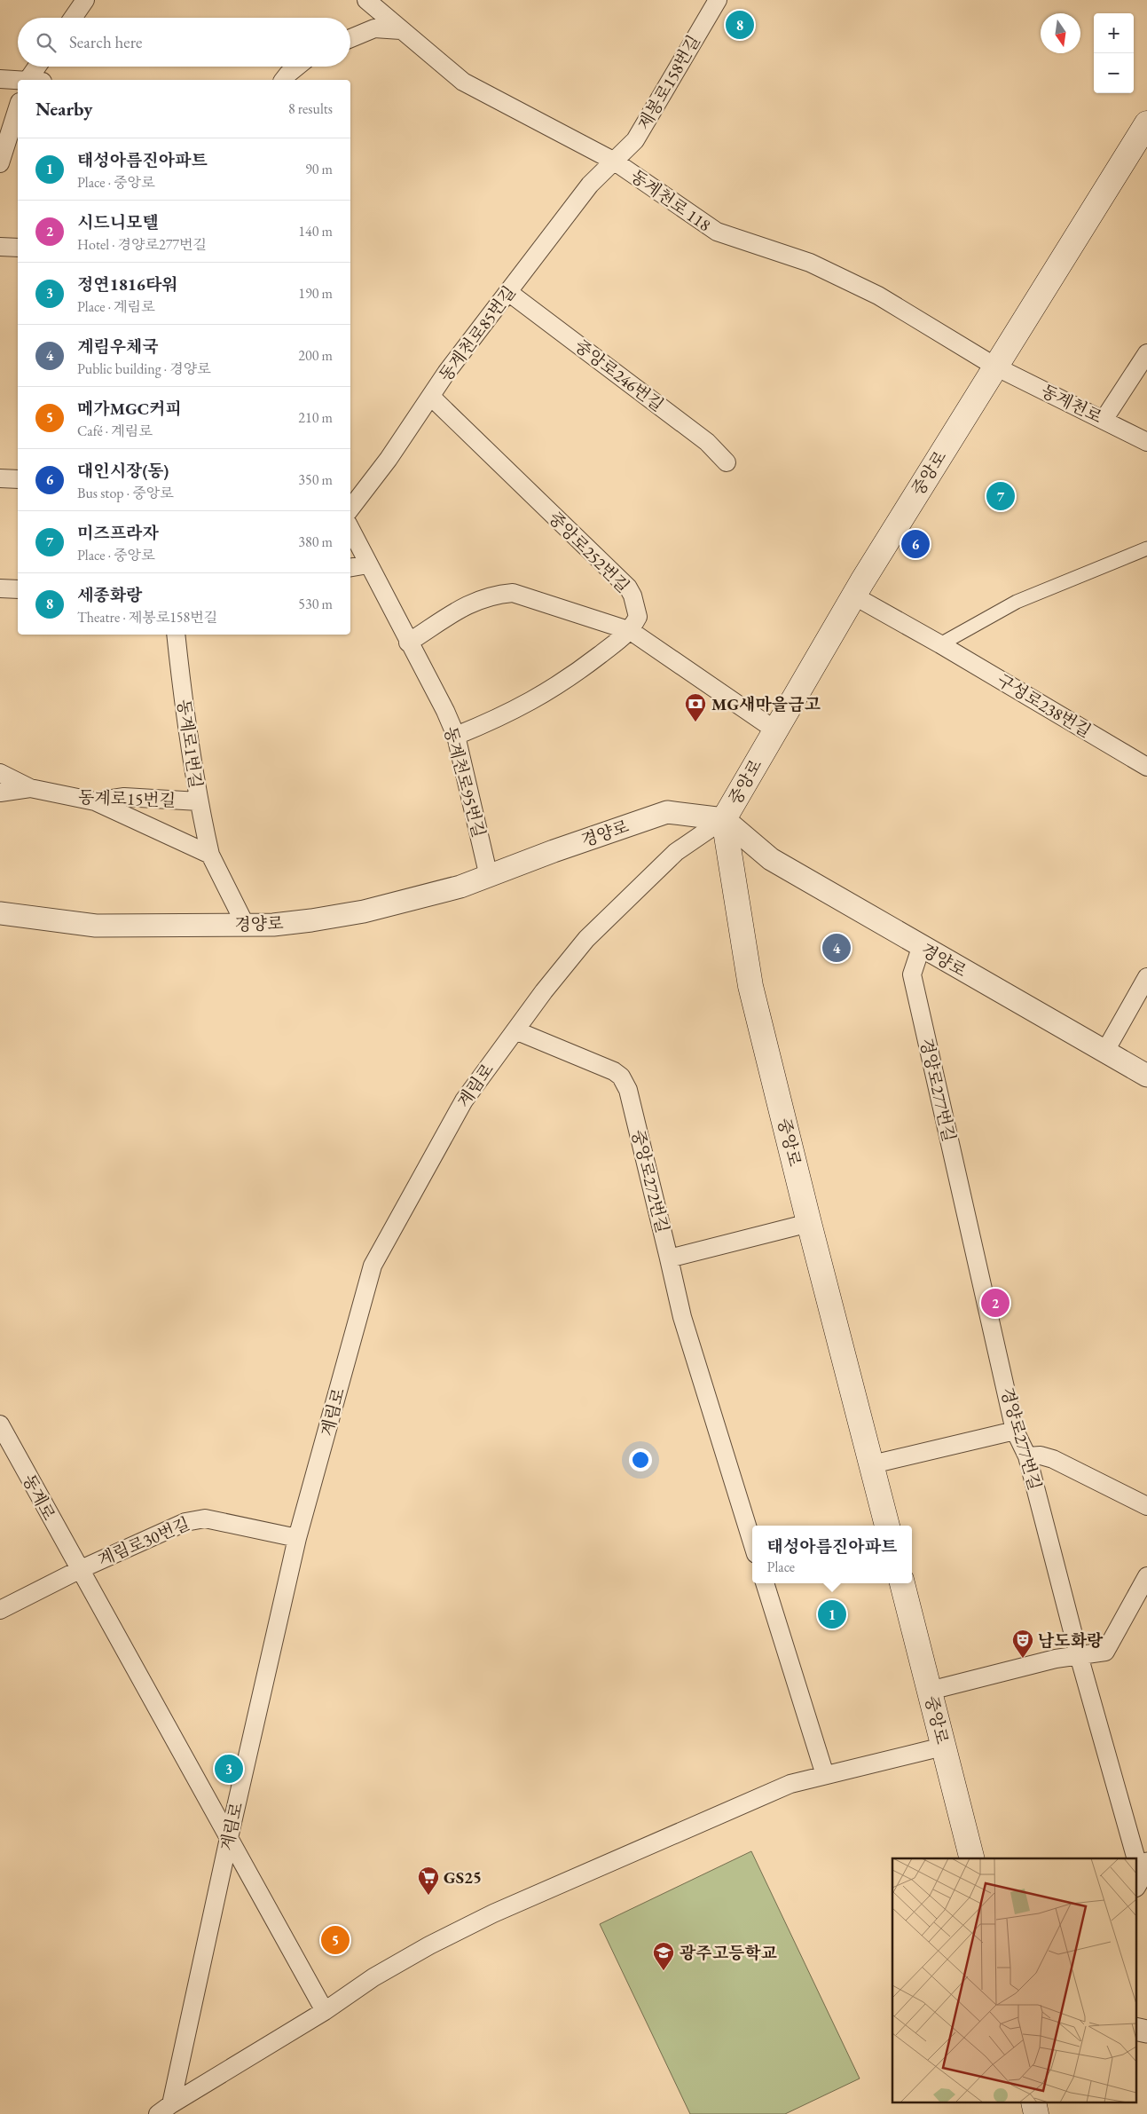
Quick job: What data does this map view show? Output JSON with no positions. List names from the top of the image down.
{
  "streets": {
    "main road": ["중앙로"],
    "street": [
      "제봉로158번길",
      "동계천로 118",
      "동계천로85번길",
      "중앙로246번길",
      "동계천로",
      "중앙로252번길",
      "구성로238번길",
      "동계로1번길",
      "동계천로95번길",
      "동계로15번길",
      "경양로",
      "계림로",
      "경양로277번길",
      "중앙로272번길",
      "동계로",
      "계림로30번길"
    ]
  },
  "crossings": [
    ["제봉로158번길", "동계천로 118"],
    ["제봉로158번길", "동계천로85번길"],
    ["동계천로 118", "동계천로85번길"],
    ["동계천로 118", "동계천로"],
    ["동계천로 118", "중앙로"],
    ["동계천로85번길", "중앙로246번길"],
    ["동계천로85번길", "중앙로252번길"],
    ["동계천로", "중앙로"],
    ["중앙로", "구성로238번길"],
    ["중앙로", "경양로"],
    ["중앙로", "계림로"],
    ["동계로1번길", "동계로15번길"],
    ["동계로1번길", "경양로"],
    ["동계천로95번길", "경양로"],
    ["경양로", "계림로"],
    ["경양로", "경양로277번길"],
    ["계림로", "중앙로272번길"],
    ["계림로", "동계로"],
    ["계림로", "계림로30번길"],
    ["동계로", "계림로30번길"]
  ],
  "places": {
    "bank": ["MG새마을금고"],
    "theatre": ["남도화랑"],
    "supermarket": ["GS25"],
    "school or university": ["광주고등학교"]
  },
  "north": "bottom",
  "page": {
    "pins": [
      "8",
      "7",
      "6",
      "4",
      "2",
      "1",
      "3",
      "5"
    ],
    "map_buttons": ["+", "−"],
    "search": "Search here",
    "heading": ["Nearby", "8 results"],
    "list": [
      {
        "mark": "1",
        "name": "태성아름진아파트",
        "note": "Place · 중앙로",
        "value": "90 m"
      },
      {
        "mark": "2",
        "name": "시드니모텔",
        "note": "Hotel · 경양로277번길",
        "value": "140 m"
      },
      {
        "mark": "3",
        "name": "정연1816타워",
        "note": "Place · 계림로",
        "value": "190 m"
      },
      {
        "mark": "4",
        "name": "계림우체국",
        "note": "Public building · 경양로",
        "value": "200 m"
      },
      {
        "mark": "5",
        "name": "메가MGC커피",
        "note": "Café · 계림로",
        "value": "210 m"
      },
      {
        "mark": "6",
        "name": "대인시장(동)",
        "note": "Bus stop · 중앙로",
        "value": "350 m"
      },
      {
        "mark": "7",
        "name": "미즈프라자",
        "note": "Place · 중앙로",
        "value": "380 m"
      },
      {
        "mark": "8",
        "name": "세종화랑",
        "note": "Theatre · 제봉로158번길",
        "value": "530 m"
      }
    ],
    "popup": ["태성아름진아파트", "Place"]
  }
}
